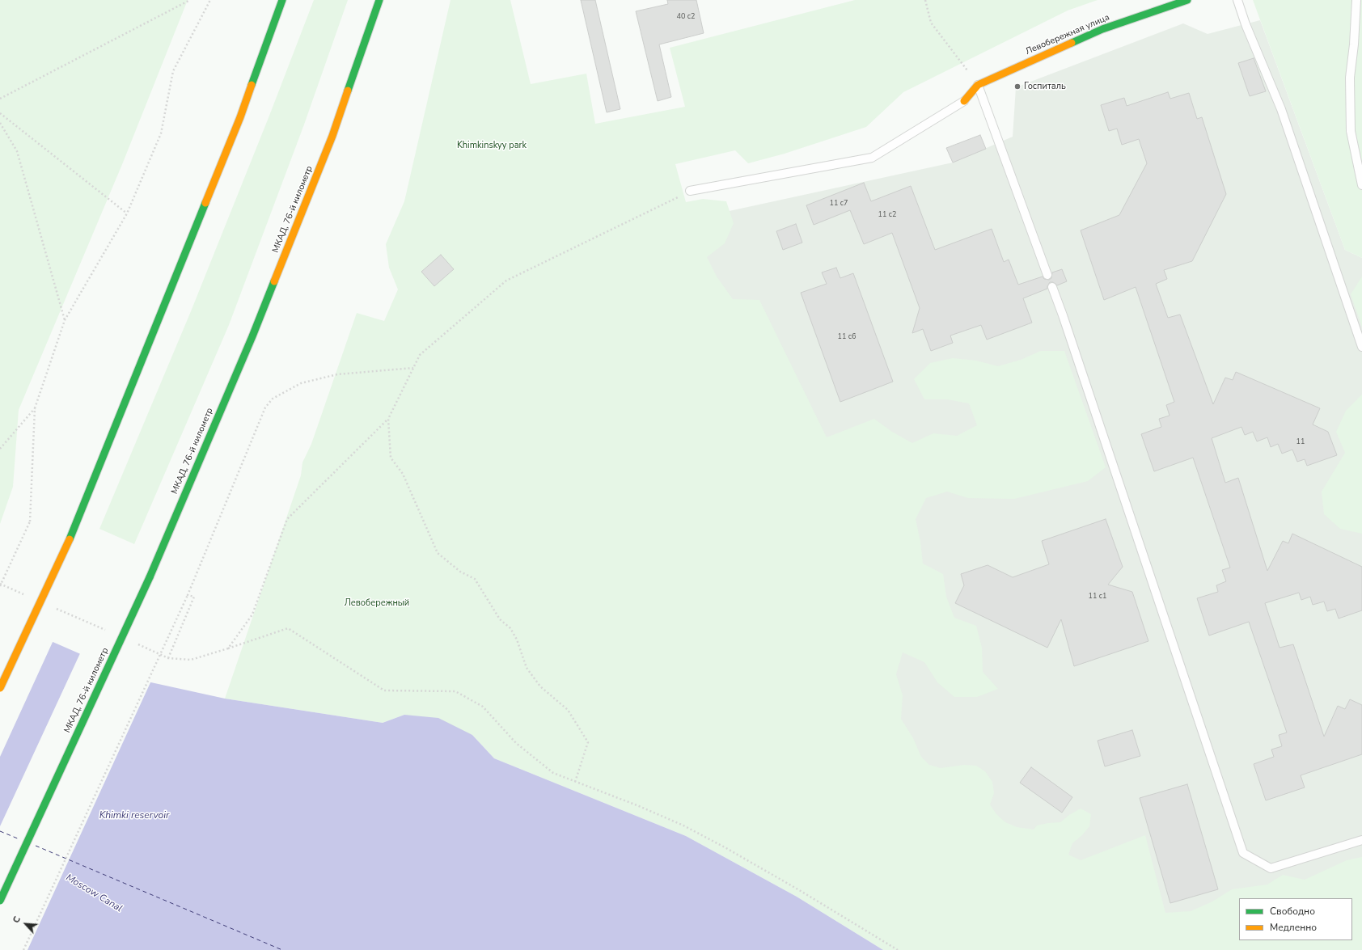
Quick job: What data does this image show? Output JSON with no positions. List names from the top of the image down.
{
  "streets": {
    "main road": ["Левобережная улица", "МКАД, 76-й километр"]
  },
  "water": ["Khimki reservoir", "Moscow Canal"],
  "parks": ["Khimkinskyy park", "Левобережный"],
  "places": ["Госпиталь"],
  "house_numbers": [
    "40 с2",
    "11 с7",
    "11 с2",
    "11 с6",
    "11",
    "11 с1"
  ],
  "legend": ["Свободно", "Медленно"],
  "north": "top left"
}
